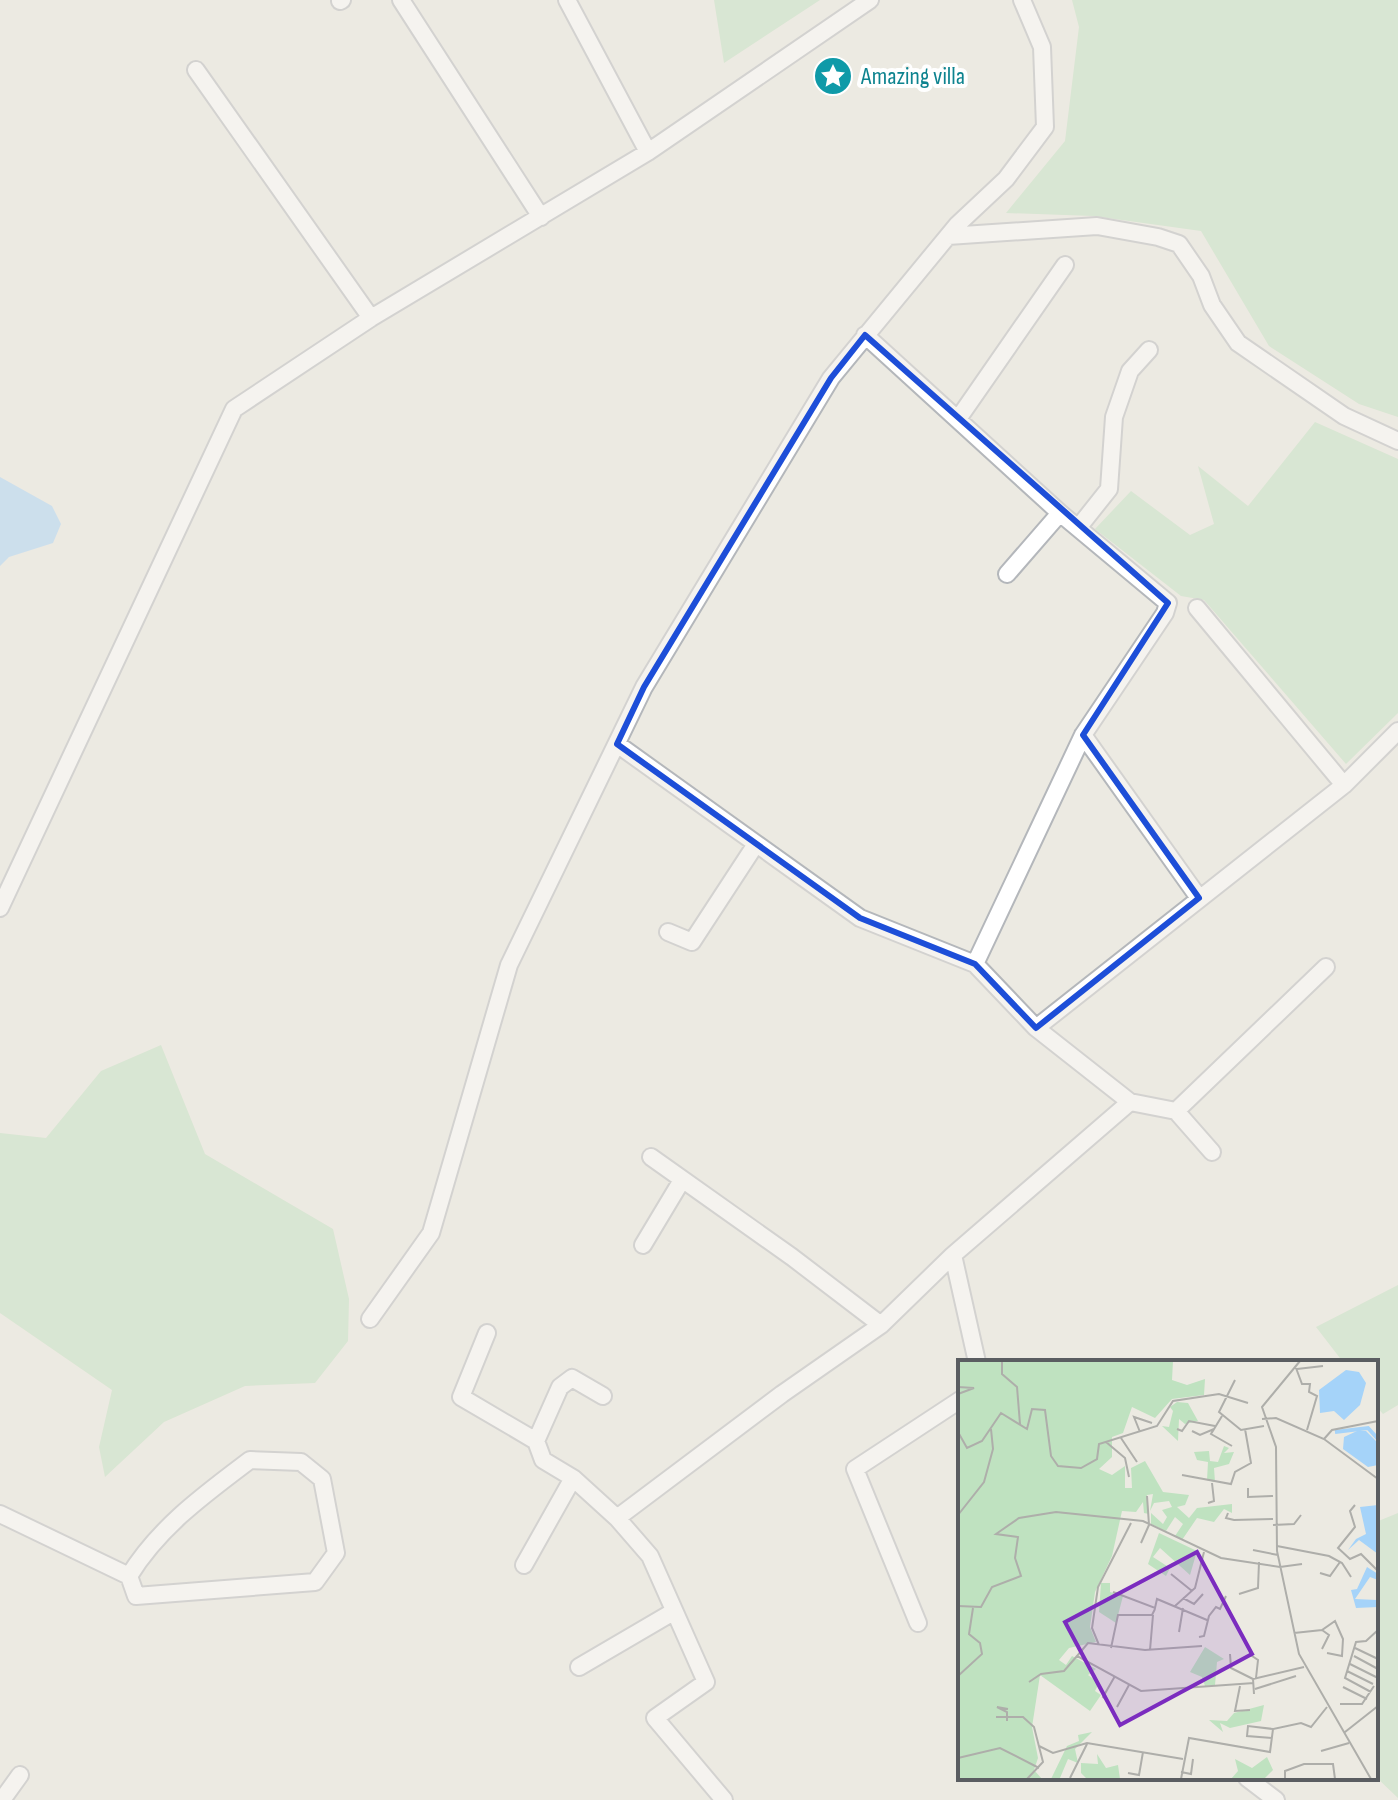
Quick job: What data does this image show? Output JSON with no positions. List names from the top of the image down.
{
  "places": {
    "place": ["Amazing villa"]
  }
}
